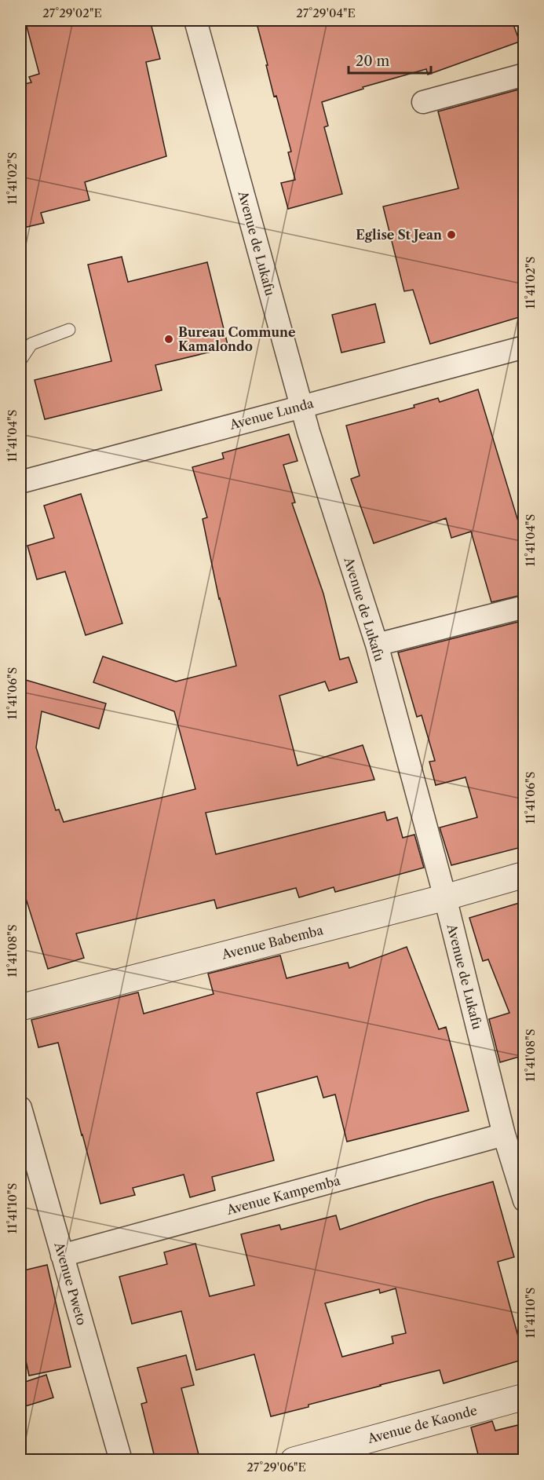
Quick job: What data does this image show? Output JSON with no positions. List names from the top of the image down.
{
  "streets": {
    "street": [
      "Avenue de Lukafu",
      "Avenue Lunda",
      "Avenue Babemba",
      "Avenue Kampemba",
      "Avenue Pweto",
      "Avenue de Kaonde"
    ]
  },
  "crossings": [
    ["Avenue de Lukafu", "Avenue Lunda"],
    ["Avenue de Lukafu", "Avenue Babemba"],
    ["Avenue de Lukafu", "Avenue Kampemba"],
    ["Avenue Kampemba", "Avenue Pweto"]
  ],
  "places": ["Eglise St Jean", "Bureau Commune Kamalondo"],
  "scale_bar": "20 m",
  "coordinates": [
    "27°29'02\"E",
    "27°29'04\"E",
    "11°41'02\"S",
    "11°41'04\"S",
    "11°41'06\"S",
    "11°41'08\"S",
    "11°41'10\"S",
    "27°29'06\"E"
  ]
}
